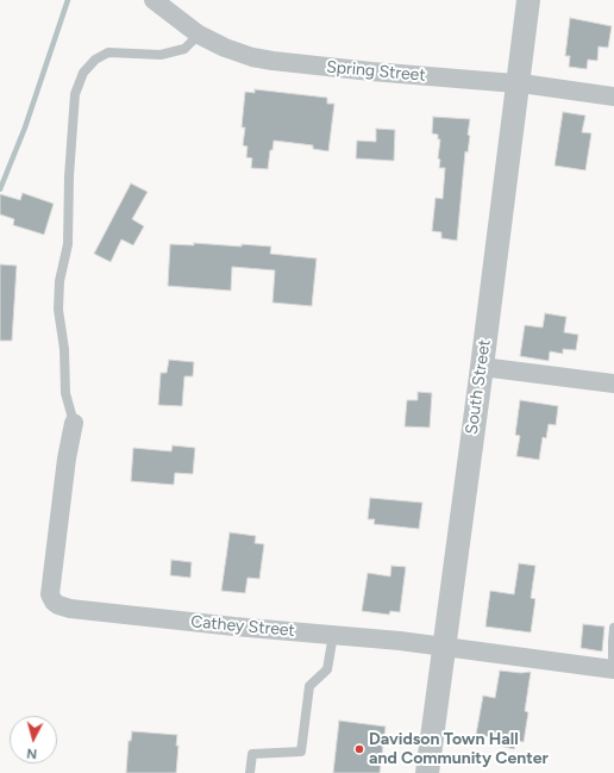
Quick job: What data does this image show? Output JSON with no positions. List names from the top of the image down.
{
  "streets": {
    "street": ["Spring Street", "South Street", "Cathey Street"]
  },
  "crossings": [
    ["Spring Street", "South Street"],
    ["South Street", "Cathey Street"]
  ],
  "places": ["Davidson Town Hall and Community Center"],
  "north": "bottom"
}
